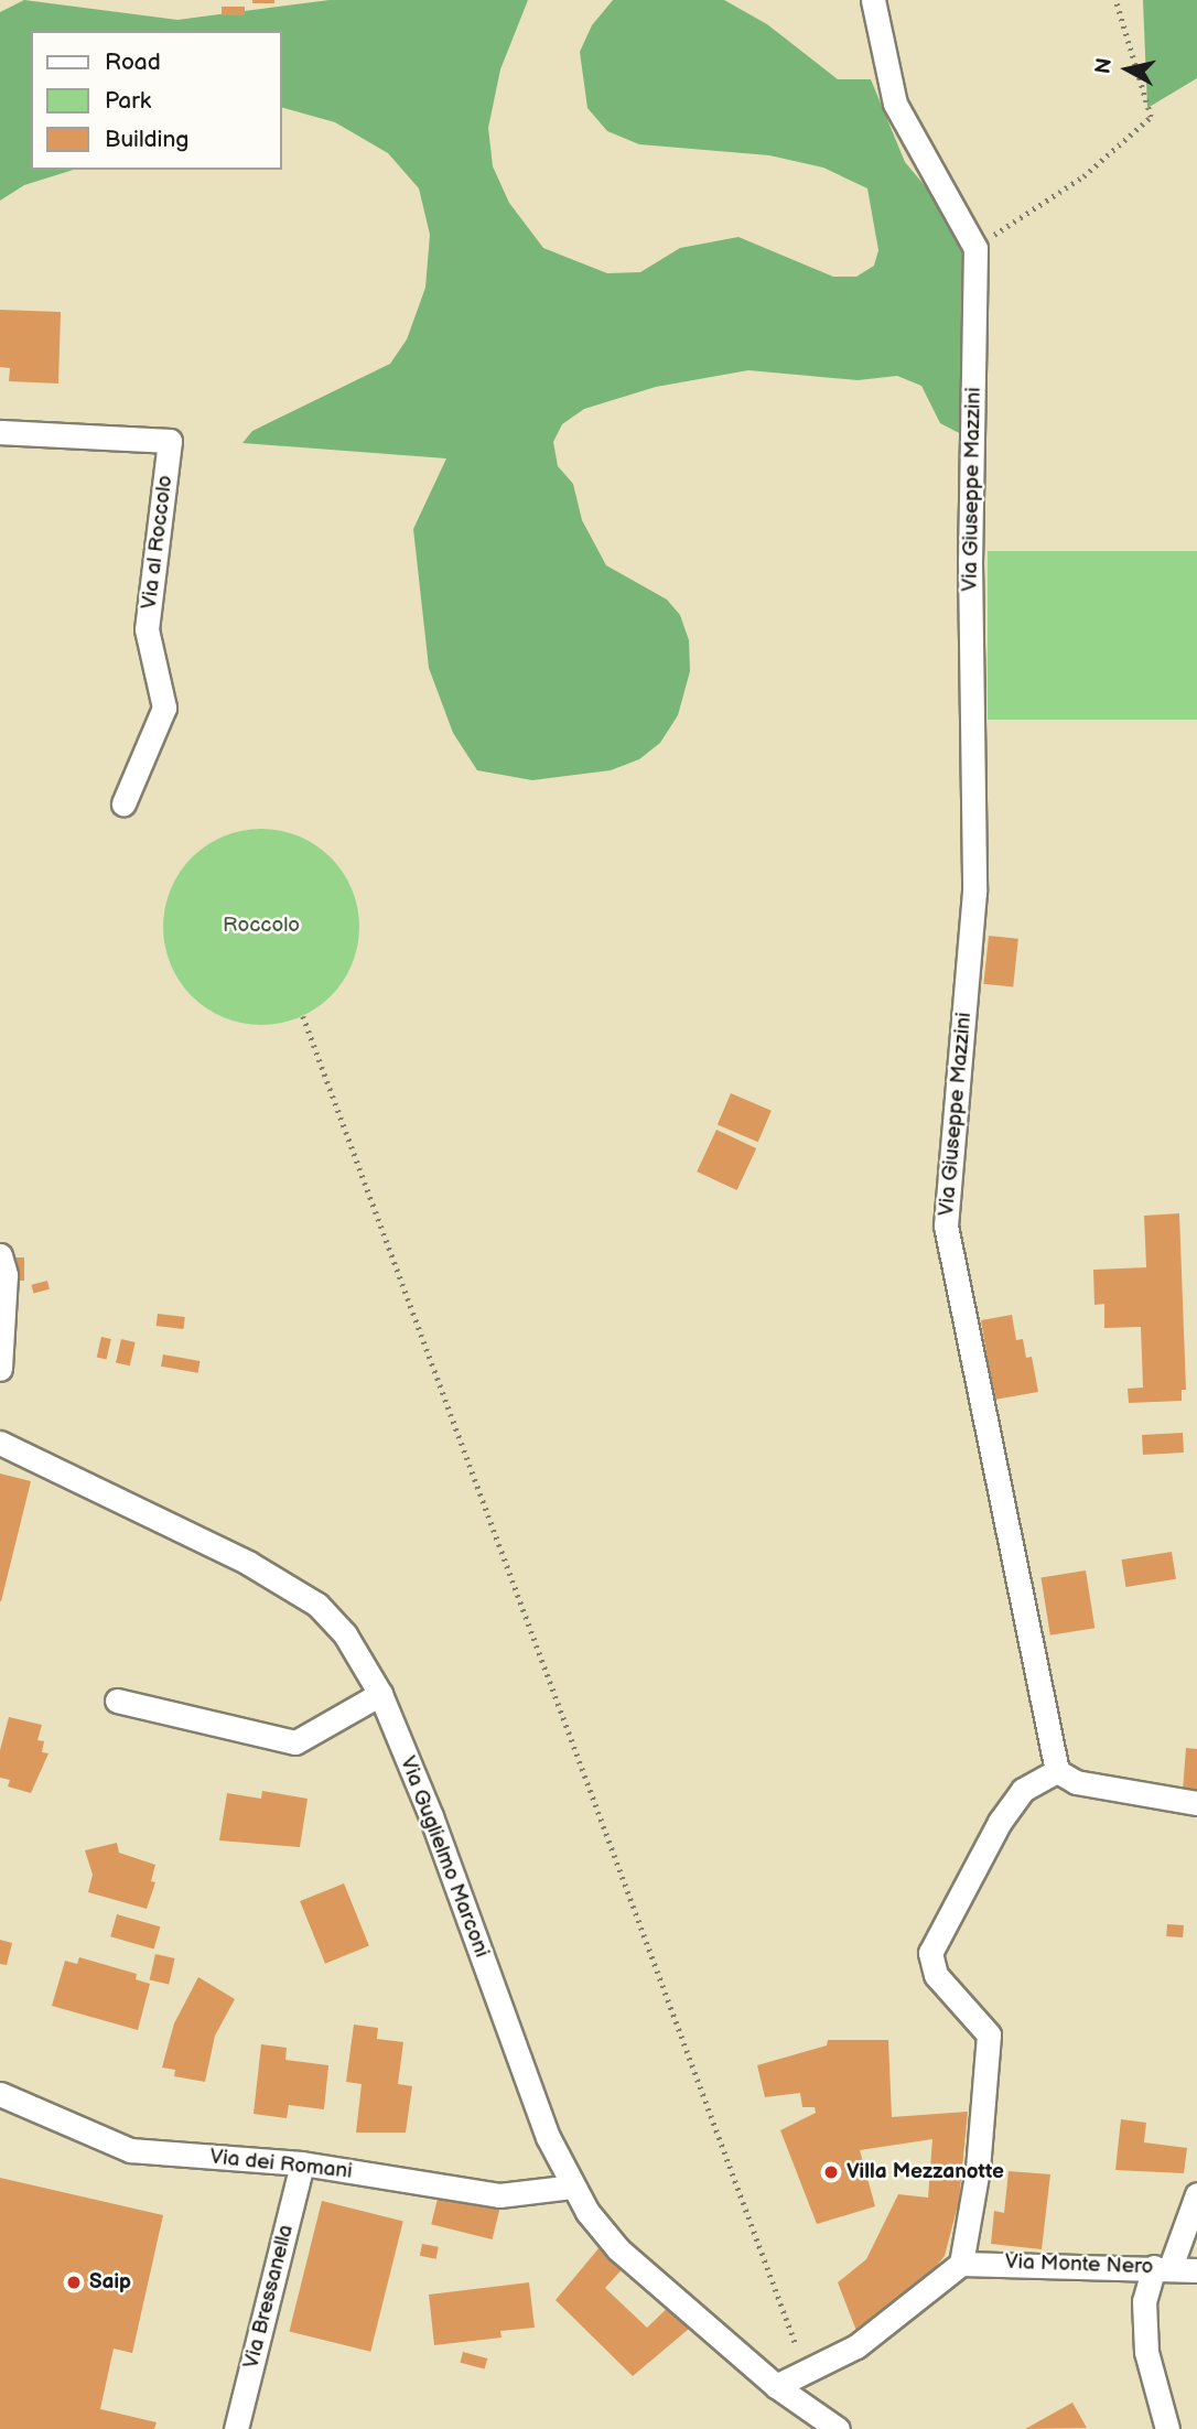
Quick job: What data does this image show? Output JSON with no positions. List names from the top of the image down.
{
  "streets": {
    "street": [
      "Via Giuseppe Mazzini",
      "Via al Roccolo",
      "Via Guglielmo Marconi",
      "Via dei Romani",
      "Via Monte Nero",
      "Via Bressanella"
    ]
  },
  "crossings": [
    ["Via Guglielmo Marconi", "Via dei Romani"],
    ["Via dei Romani", "Via Bressanella"]
  ],
  "parks": ["Roccolo"],
  "places": ["Villa Mezzanotte", "Saip"],
  "legend": ["Road", "Park", "Building"],
  "north": "left"
}
